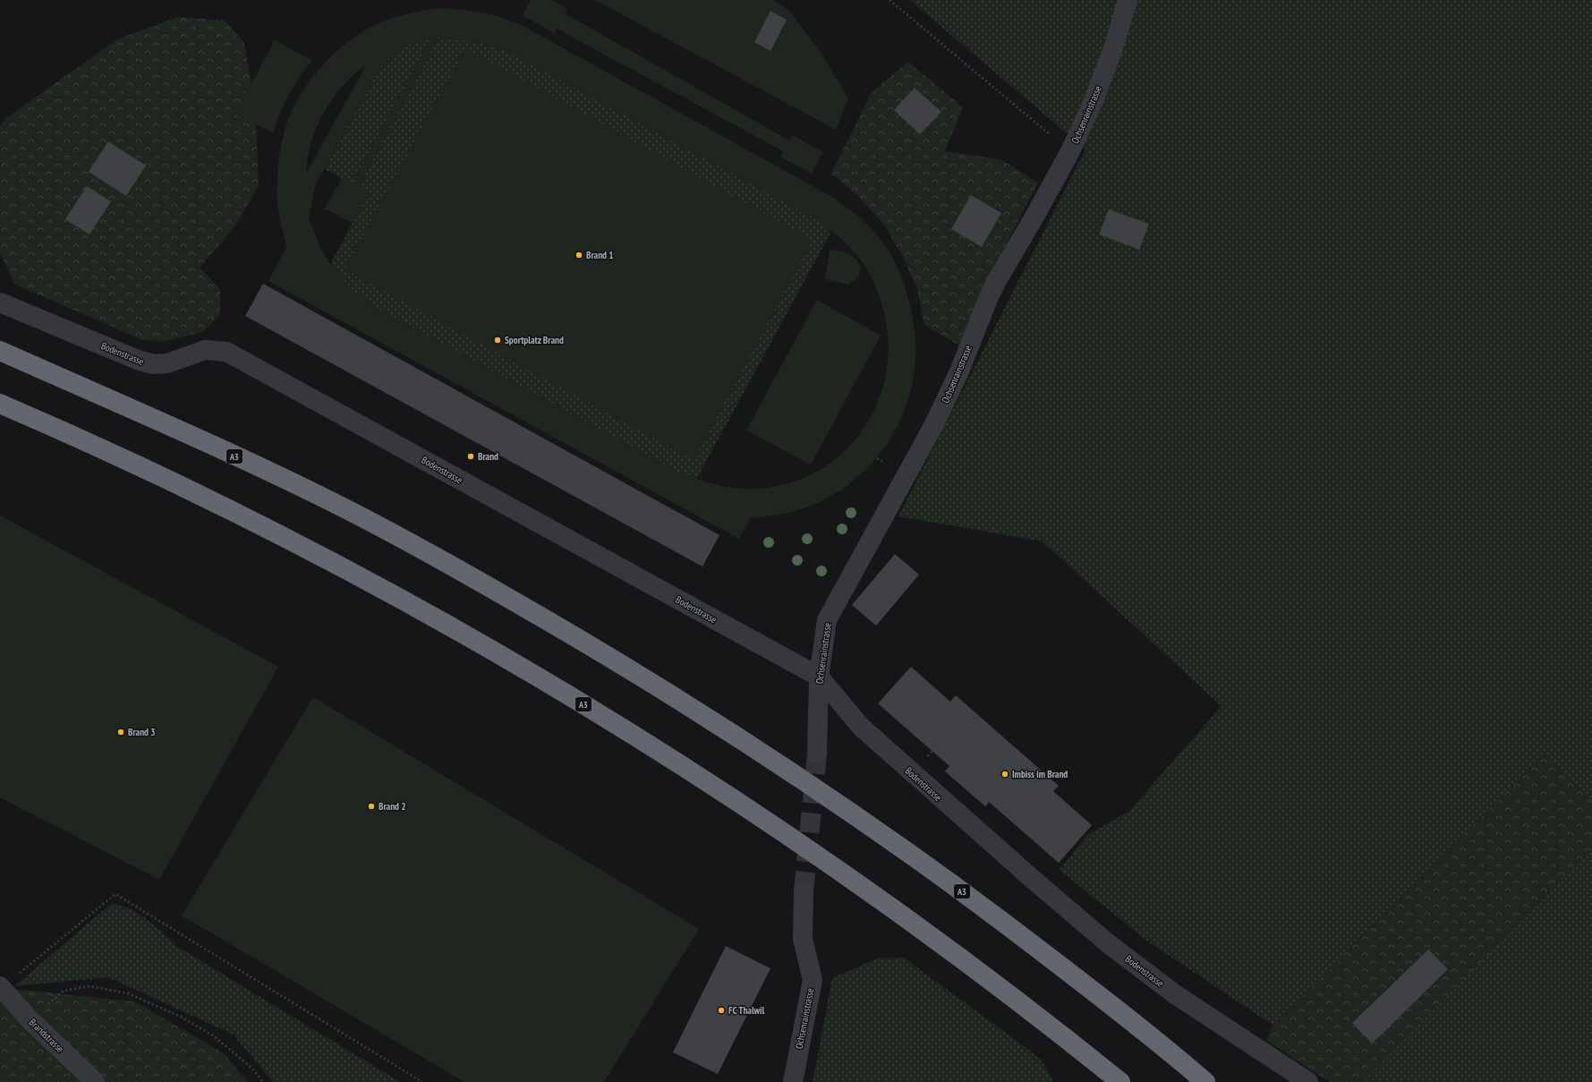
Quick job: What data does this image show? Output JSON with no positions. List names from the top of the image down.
{
  "streets": {
    "highway": ["A3"],
    "street": ["Ochsenrainstrasse", "Bodenstrasse", "Brandstrasse"]
  },
  "crossings": [
    ["Ochsenrainstrasse", "Bodenstrasse"]
  ],
  "places": [
    "Brand 1",
    "Sportplatz Brand",
    "Brand",
    "Brand 3",
    "Imbiss im Brand",
    "Brand 2",
    "FC Thalwil"
  ]
}
